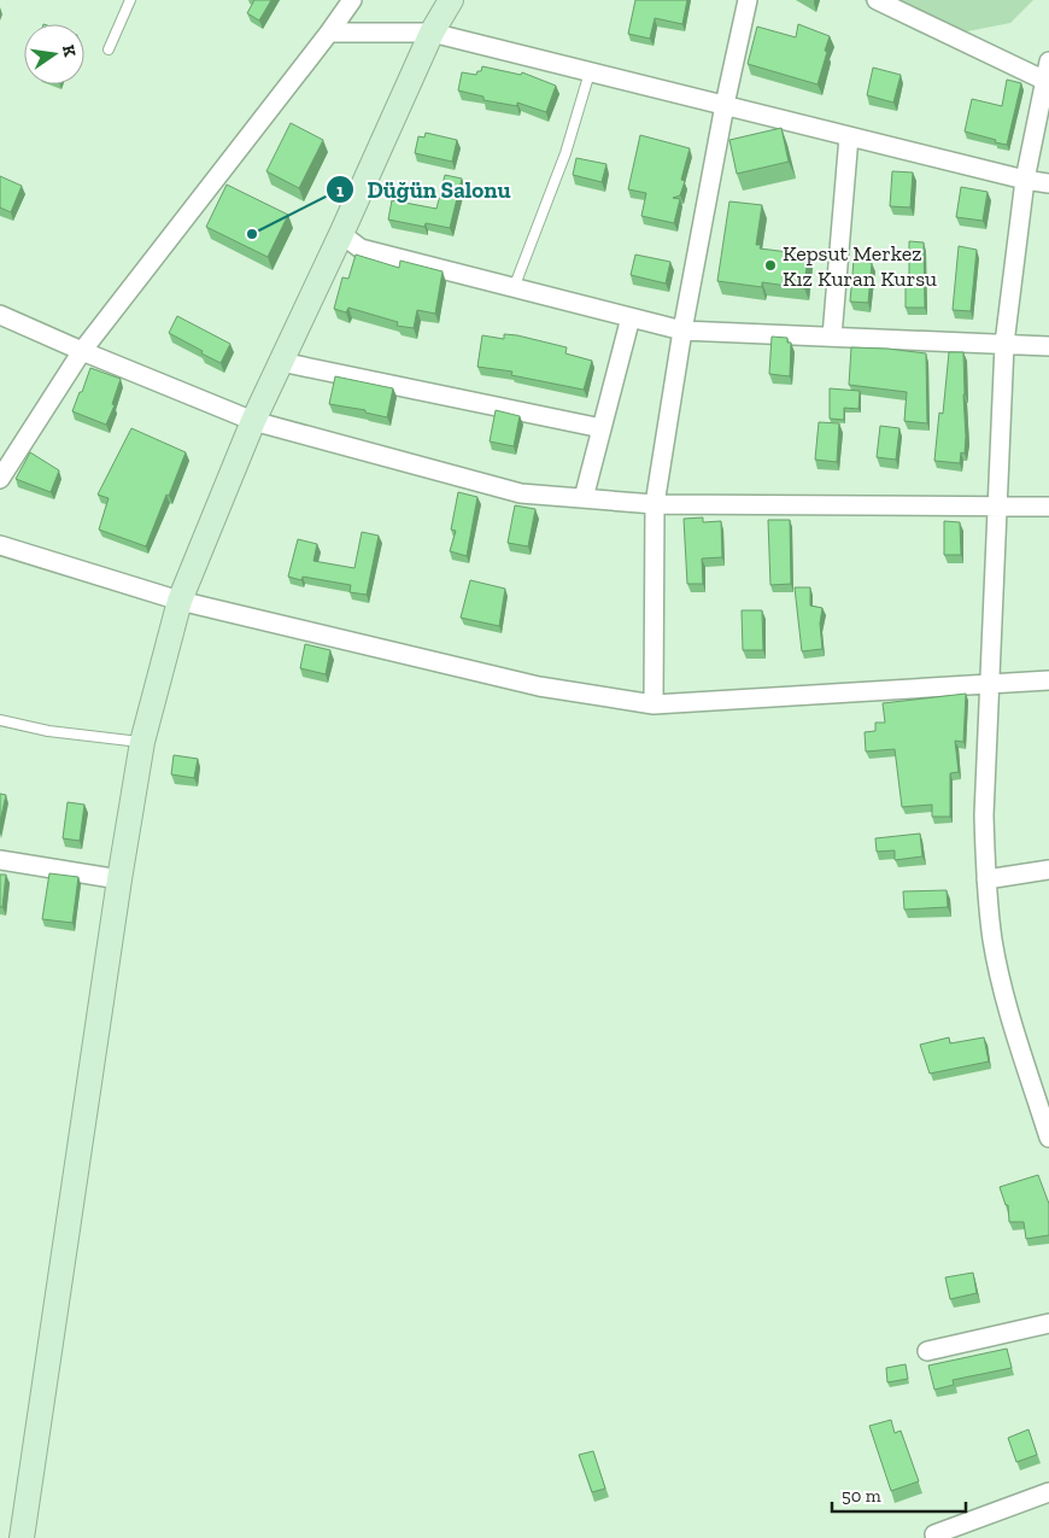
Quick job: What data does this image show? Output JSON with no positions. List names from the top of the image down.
{
  "places": ["Düğün Salonu", "Kepsut Merkez Kız Kuran Kursu"],
  "scale_bar": "50 m",
  "north": "right"
}
